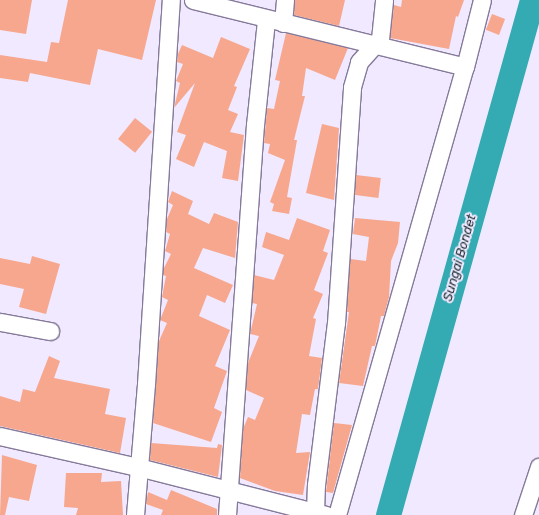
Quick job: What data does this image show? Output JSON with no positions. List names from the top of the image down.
{
  "water": ["Sungai Bondet"]
}
